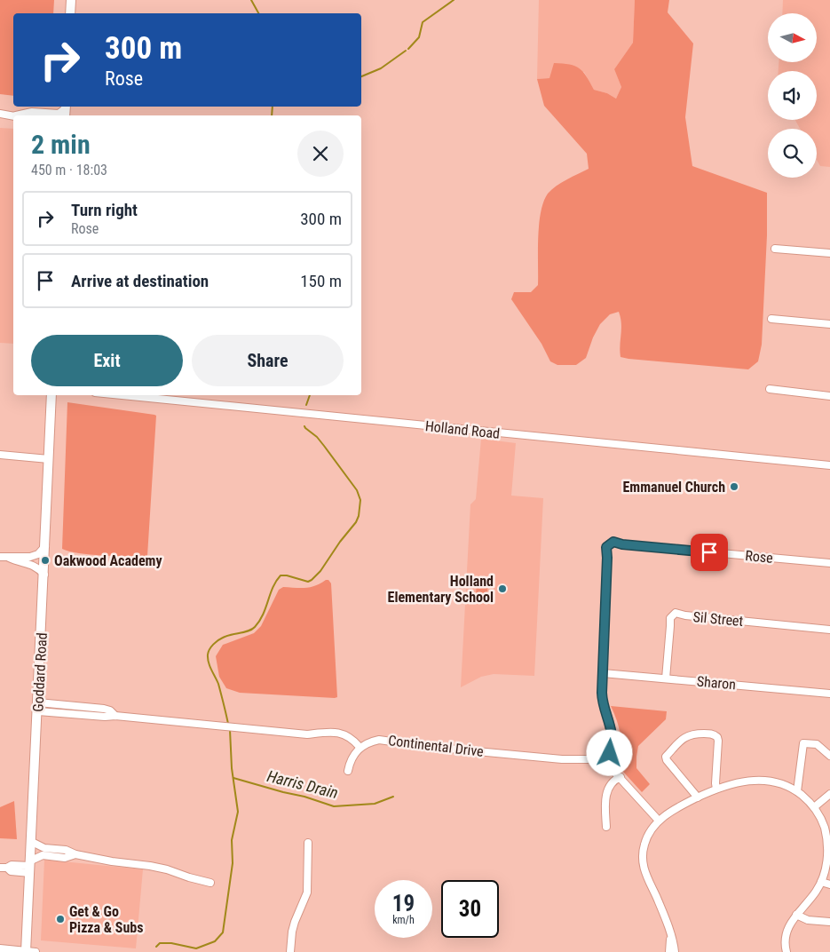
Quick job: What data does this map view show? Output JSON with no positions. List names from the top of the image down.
{
  "streets": {
    "main road": ["Goddard Road"],
    "street": [
      "Holland Road",
      "Rose",
      "Sil Street",
      "Sharon",
      "Continental Drive"
    ]
  },
  "crossings": [
    ["Rose", "Sharon"],
    ["Sil Street", "Sharon"]
  ],
  "water": ["Harris Drain"],
  "places": [
    "Emmanuel Church",
    "Oakwood Academy",
    "Holland Elementary School",
    "Get & Go Pizza & Subs"
  ],
  "north": "right",
  "page": {
    "turn": ["300 m", "Rose"],
    "heading": ["2 min", "450 m · 18:03"],
    "list": [
      {
        "name": "Turn right",
        "note": "Rose",
        "value": "300 m"
      },
      {
        "name": "Arrive at destination",
        "value": "150 m"
      }
    ],
    "buttons": ["Exit", "Share"],
    "speed": "19 km/h",
    "limit": "30"
  }
}
